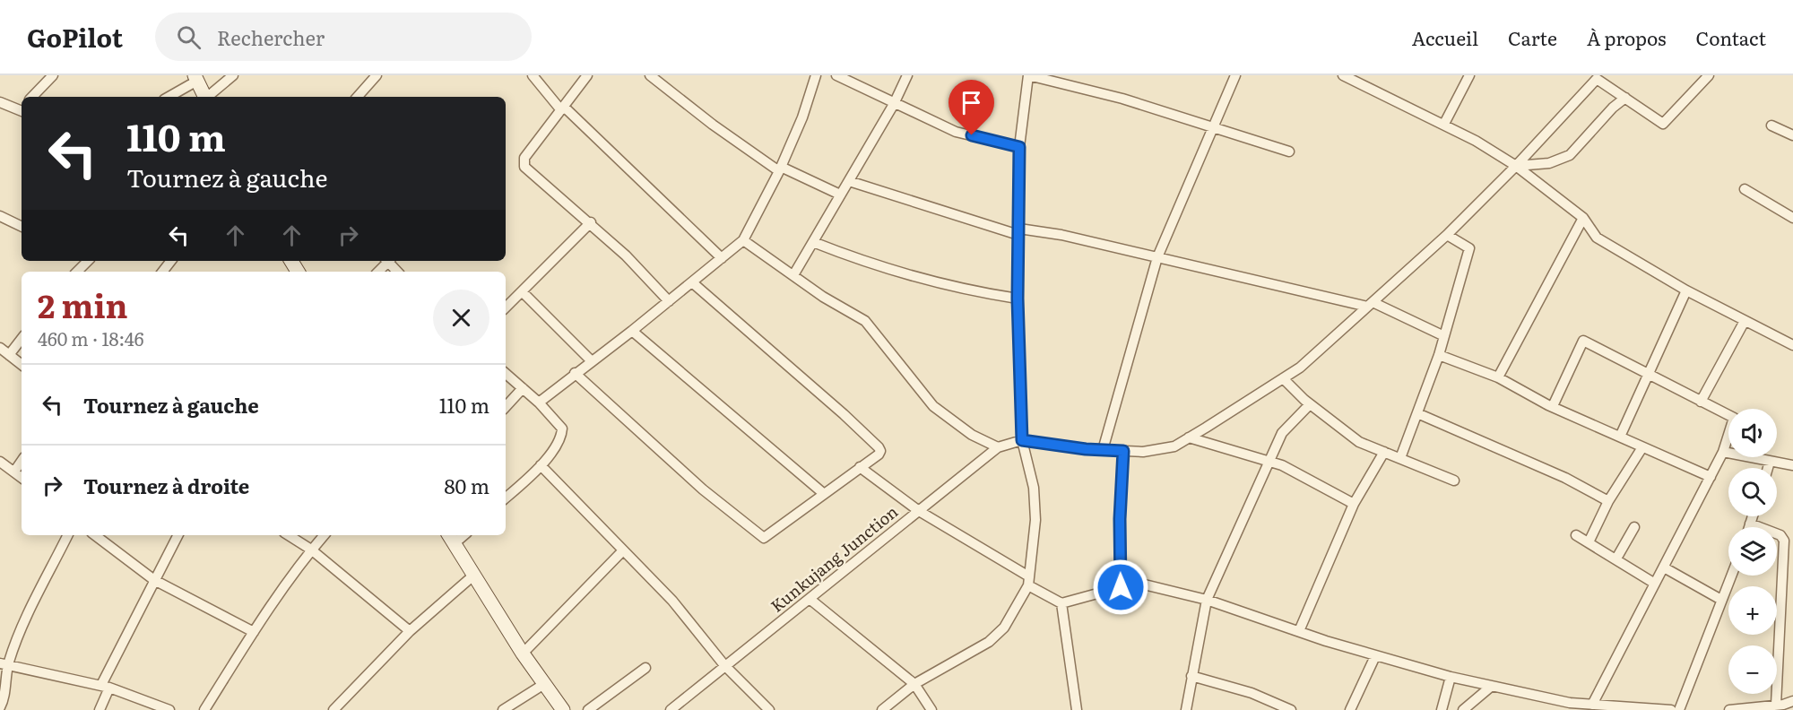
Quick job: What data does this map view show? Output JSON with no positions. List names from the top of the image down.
{
  "streets": {
    "street": ["Kunkujang Junction"]
  },
  "page": {
    "header": "GoPilot",
    "search": "Rechercher",
    "nav": [
      "Accueil",
      "Carte",
      "À propos",
      "Contact"
    ],
    "turn": ["110 m", "Tournez à gauche"],
    "heading": ["2 min", "460 m · 18:46"],
    "list": [
      {
        "name": "Tournez à gauche",
        "value": "110 m"
      },
      {
        "name": "Tournez à droite",
        "value": "80 m"
      }
    ],
    "map_buttons": ["+", "−"]
  }
}
